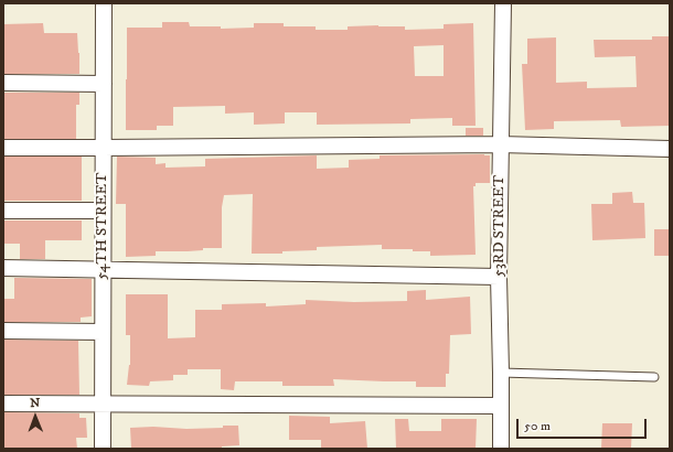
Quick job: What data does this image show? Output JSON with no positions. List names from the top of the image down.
{
  "streets": {
    "street": ["54TH STREET", "53RD STREET"]
  },
  "scale_bar": "50 m",
  "north": "top"
}
